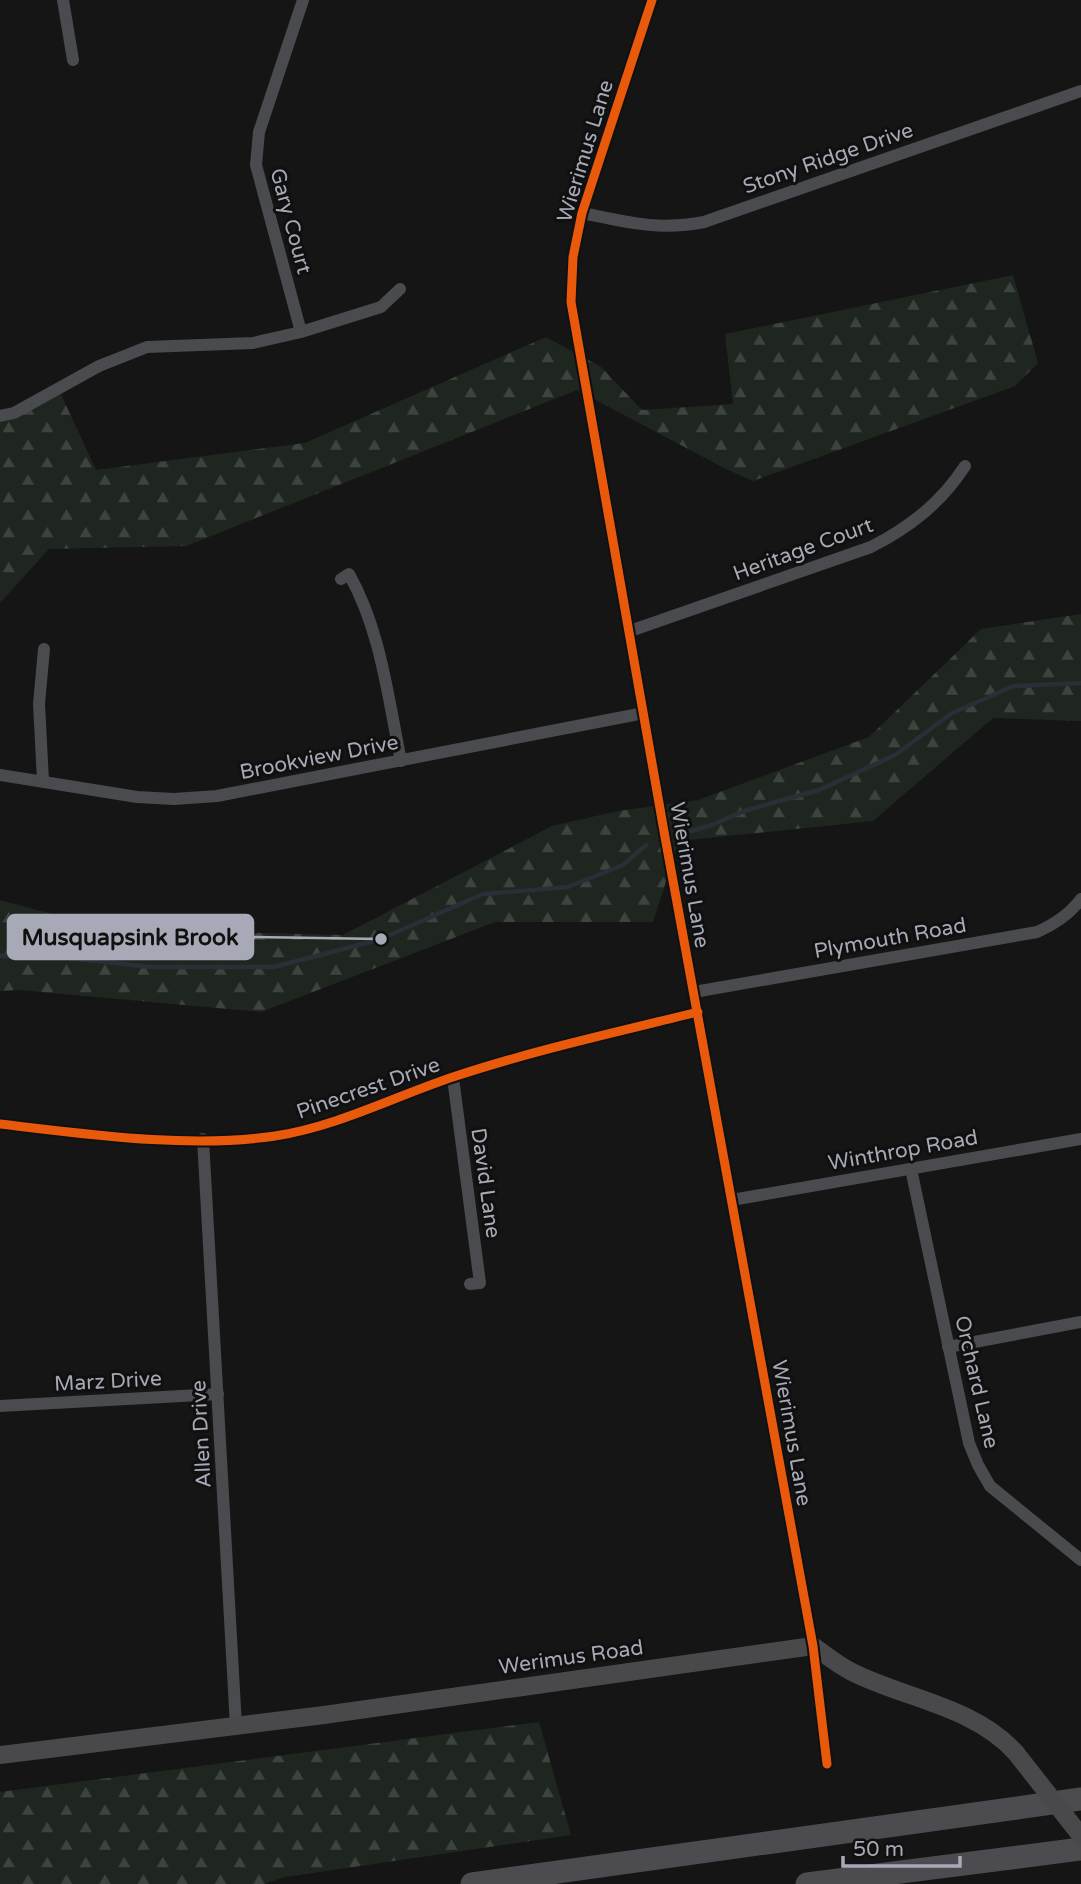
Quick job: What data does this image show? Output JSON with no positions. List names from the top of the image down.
{
  "streets": {
    "main road": ["Werimus Road"],
    "street": [
      "Wierimus Lane",
      "Stony Ridge Drive",
      "Gary Court",
      "Heritage Court",
      "Brookview Drive",
      "Plymouth Road",
      "Pinecrest Drive",
      "Winthrop Road",
      "David Lane",
      "Marz Drive",
      "Orchard Lane",
      "Allen Drive"
    ]
  },
  "crossings": [
    ["Wierimus Lane", "Stony Ridge Drive"],
    ["Wierimus Lane", "Heritage Court"],
    ["Wierimus Lane", "Brookview Drive"],
    ["Wierimus Lane", "Plymouth Road"],
    ["Wierimus Lane", "Pinecrest Drive"],
    ["Wierimus Lane", "Winthrop Road"],
    ["Wierimus Lane", "Werimus Road"],
    ["Pinecrest Drive", "David Lane"],
    ["Pinecrest Drive", "Allen Drive"],
    ["Winthrop Road", "Orchard Lane"],
    ["Marz Drive", "Allen Drive"],
    ["Allen Drive", "Werimus Road"]
  ],
  "places": ["Musquapsink Brook"],
  "scale_bar": "50 m"
}
